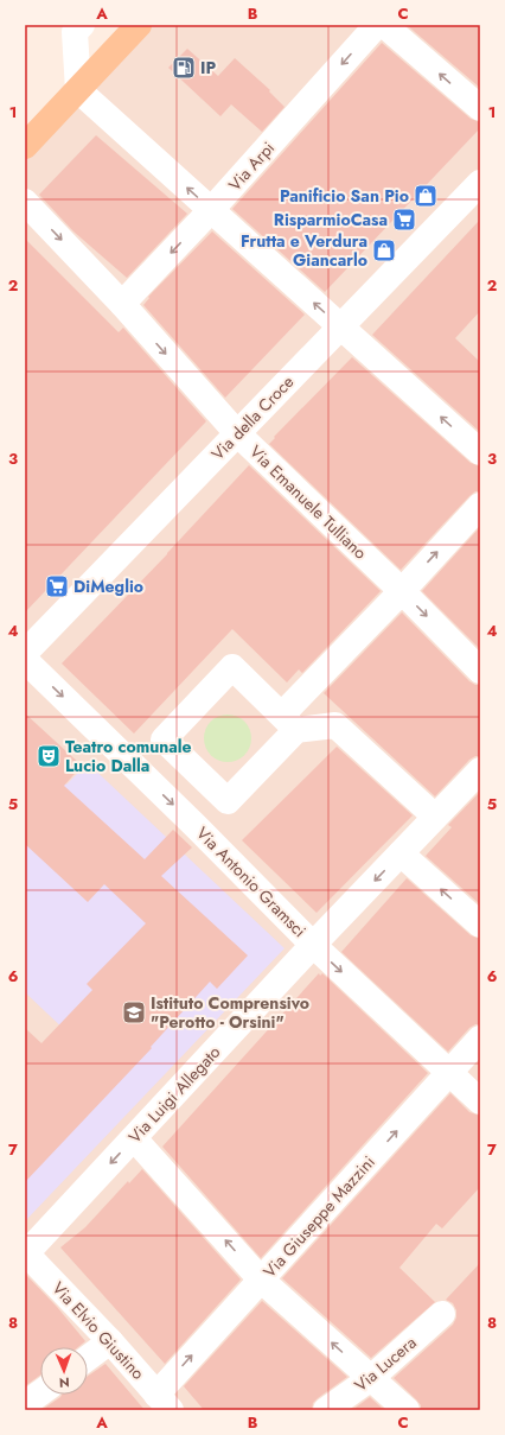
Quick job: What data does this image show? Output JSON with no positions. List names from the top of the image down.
{
  "streets": {
    "street": [
      "Via Arpi",
      "Via della Croce",
      "Via Emanuele Tulliano",
      "Via Antonio Gramsci",
      "Via Luigi Allegato",
      "Via Giuseppe Mazzini",
      "Via Elvio Giustino",
      "Via Lucera"
    ]
  },
  "crossings": [
    ["Via Arpi", "Via Emanuele Tulliano"],
    ["Via della Croce", "Via Emanuele Tulliano"],
    ["Via Antonio Gramsci", "Via Luigi Allegato"],
    ["Via Antonio Gramsci", "Via Giuseppe Mazzini"],
    ["Via Luigi Allegato", "Via Elvio Giustino"],
    ["Via Giuseppe Mazzini", "Via Elvio Giustino"]
  ],
  "one_way": ["Via Arpi", "Via Luigi Allegato", "Via Giuseppe Mazzini"],
  "places": {
    "fuel station": ["IP"],
    "shop": ["Panificio San Pio", "Frutta e Verdura Giancarlo"],
    "supermarket": ["RisparmioCasa", "DiMeglio"],
    "theatre": ["Teatro comunale Lucio Dalla"],
    "school or university": ["Istituto Comprensivo \"Perotto - Orsini\""]
  },
  "north": "bottom",
  "grid": {
    "columns": ["A", "B", "C"],
    "rows": [
      "1",
      "2",
      "3",
      "4",
      "5",
      "6",
      "7",
      "8"
    ]
  }
}
